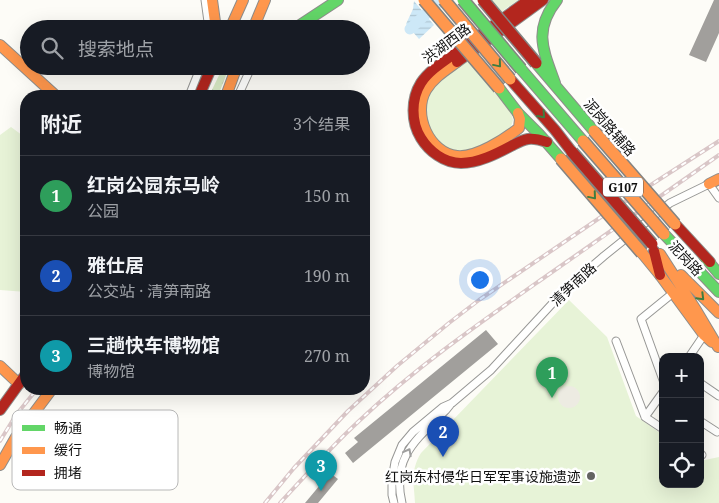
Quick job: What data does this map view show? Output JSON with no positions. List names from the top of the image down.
{
  "streets": {
    "main road": [
      "洪湖西路",
      "泥岗路辅路",
      "G107",
      "泥岗路"
    ],
    "street": ["清笋南路"]
  },
  "crossings": [
    ["G107", "泥岗路"]
  ],
  "places": ["红岗东村侵华日军军事设施遗迹"],
  "legend": ["畅通", "缓行", "拥堵"],
  "page": {
    "search": "搜索地点",
    "heading": ["附近", "3个结果"],
    "list": [
      {
        "mark": "1",
        "name": "红岗公园东马岭",
        "note": "公园",
        "value": "150 m"
      },
      {
        "mark": "2",
        "name": "雅仕居",
        "note": "公交站 · 清笋南路",
        "value": "190 m"
      },
      {
        "mark": "3",
        "name": "三趟快车博物馆",
        "note": "博物馆",
        "value": "270 m"
      }
    ],
    "map_buttons": ["+", "−"],
    "pins": ["1", "2", "3"]
  }
}
